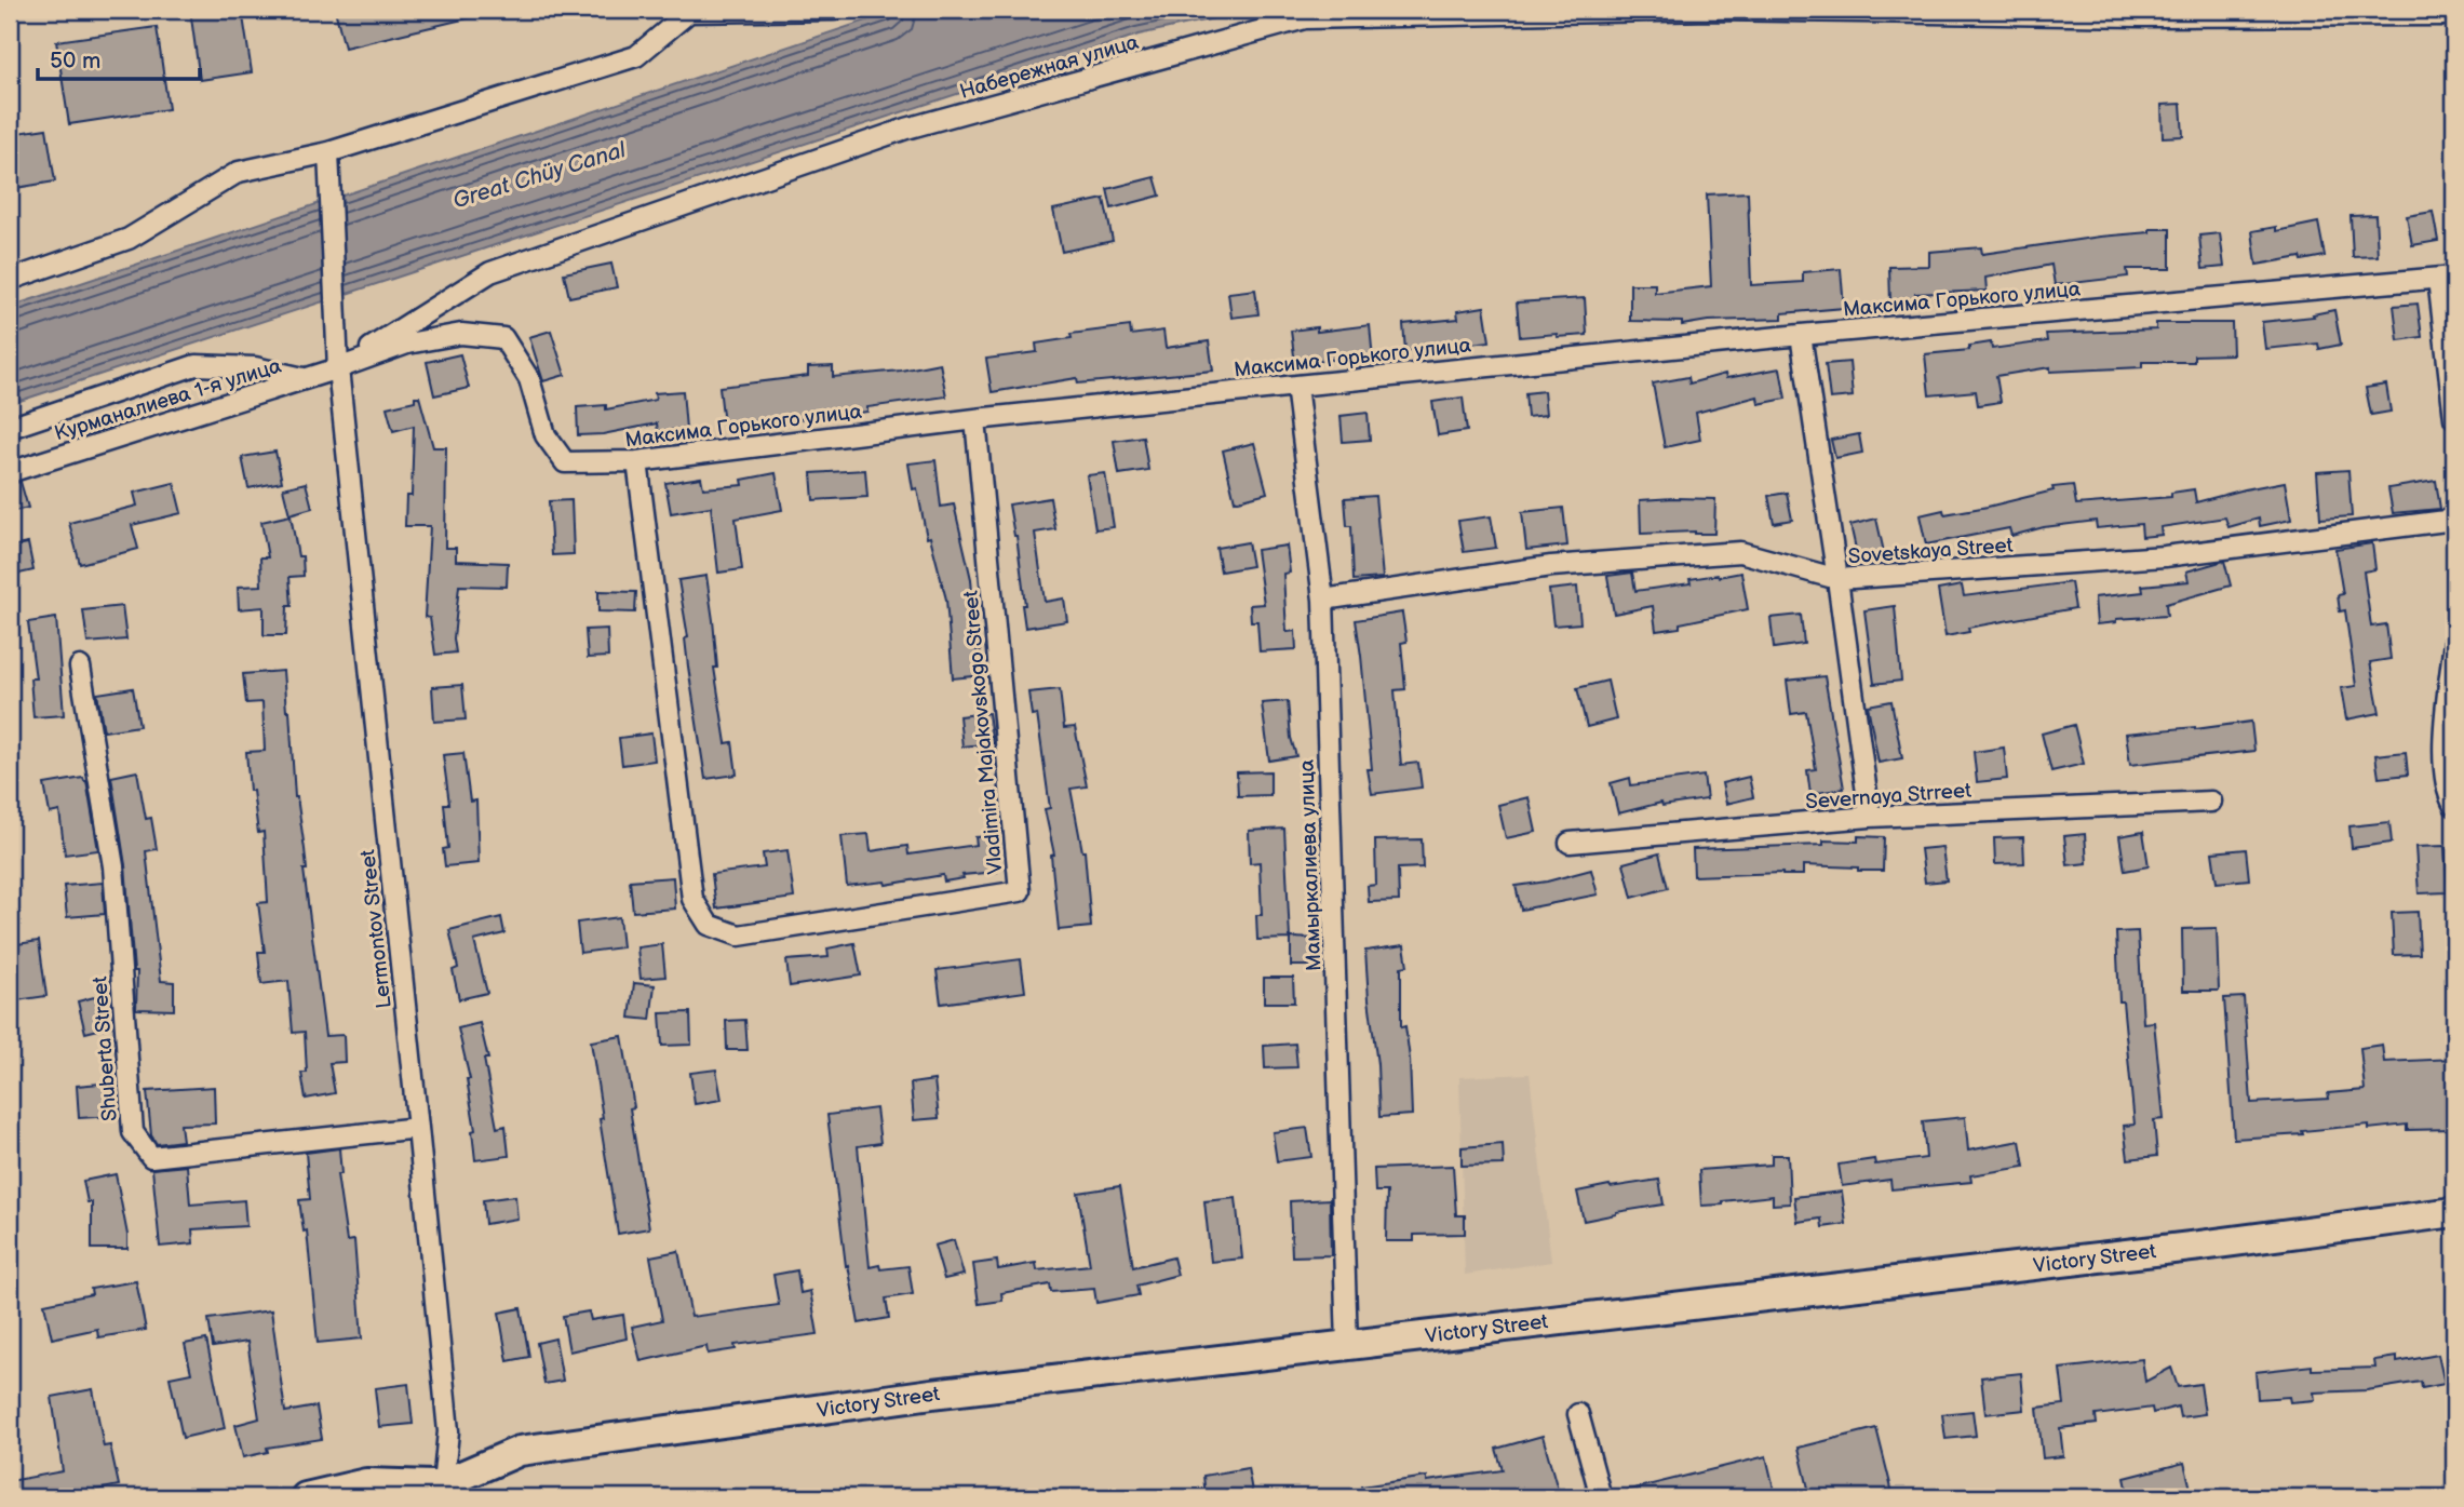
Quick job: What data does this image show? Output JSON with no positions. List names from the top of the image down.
{
  "streets": {
    "main road": ["Victory Street"],
    "street": [
      "Набережная улица",
      "Максима Горького улица",
      "Курманалиева 1-я улица",
      "Sovetskaya Street",
      "Vladimira Majakovskogo Street",
      "Severnaya Strreet",
      "Мамыркалиева улица",
      "Lermontov Street",
      "Shuberta Street"
    ]
  },
  "crossings": [
    ["Набережная улица", "Максима Горького улица"],
    ["Набережная улица", "Курманалиева 1-я улица"],
    ["Набережная улица", "Lermontov Street"],
    ["Максима Горького улица", "Курманалиева 1-я улица"],
    ["Максима Горького улица", "Vladimira Majakovskogo Street"],
    ["Максима Горького улица", "Мамыркалиева улица"],
    ["Максима Горького улица", "Lermontov Street"],
    ["Курманалиева 1-я улица", "Lermontov Street"],
    ["Sovetskaya Street", "Мамыркалиева улица"],
    ["Мамыркалиева улица", "Victory Street"],
    ["Lermontov Street", "Shuberta Street"],
    ["Lermontov Street", "Victory Street"]
  ],
  "water": ["Great Chüy Canal"],
  "scale_bar": "50 m"
}
